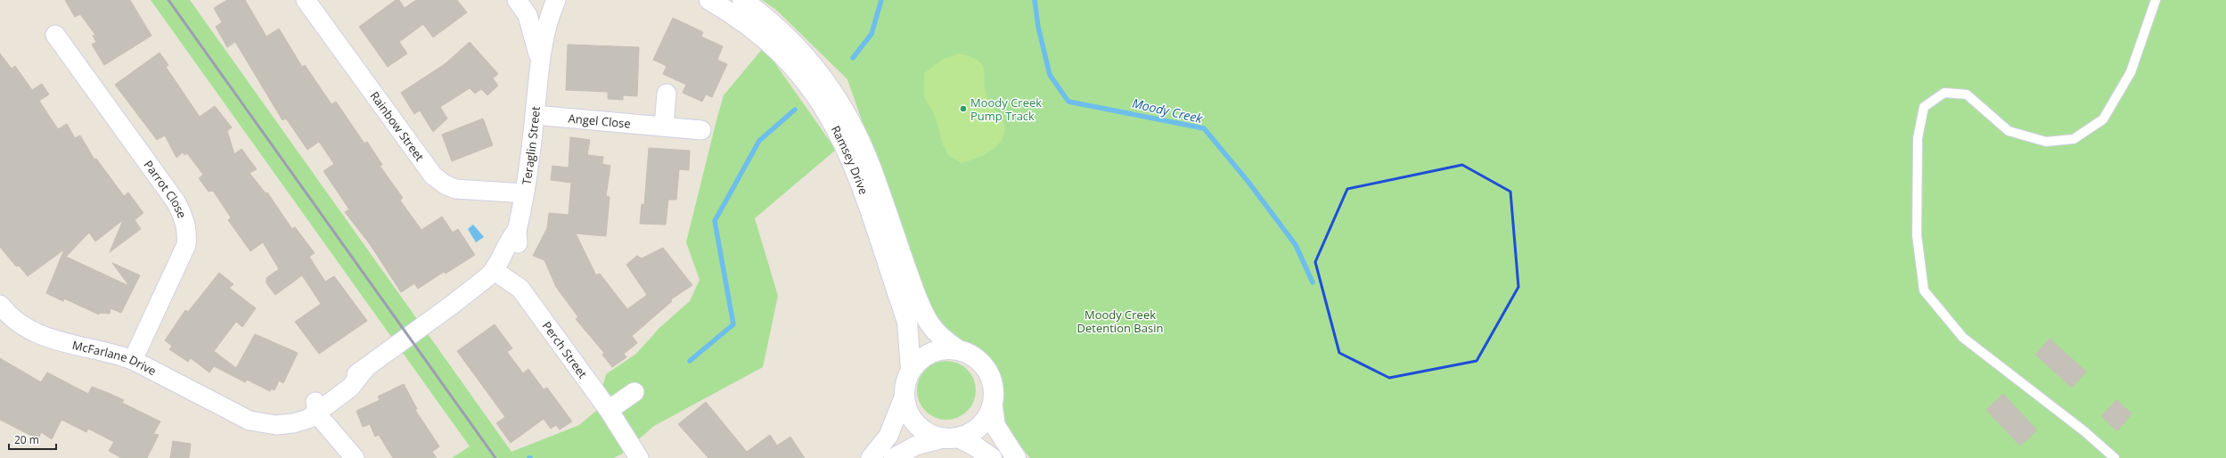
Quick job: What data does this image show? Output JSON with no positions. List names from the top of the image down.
{
  "streets": {
    "main road": ["Ramsey Drive"],
    "street": [
      "Angel Close",
      "Rainbow Street",
      "Teraglin Street",
      "Parrot Close",
      "Perch Street",
      "McFarlane Drive"
    ]
  },
  "crossings": [
    ["Angel Close", "Teraglin Street"],
    ["Rainbow Street", "Teraglin Street"],
    ["Teraglin Street", "Perch Street"],
    ["Teraglin Street", "McFarlane Drive"],
    ["Parrot Close", "McFarlane Drive"]
  ],
  "water": ["Moody Creek"],
  "parks": ["Moody Creek Detention Basin"],
  "places": ["Moody Creek Pump Track"],
  "scale_bar": "20 m"
}
